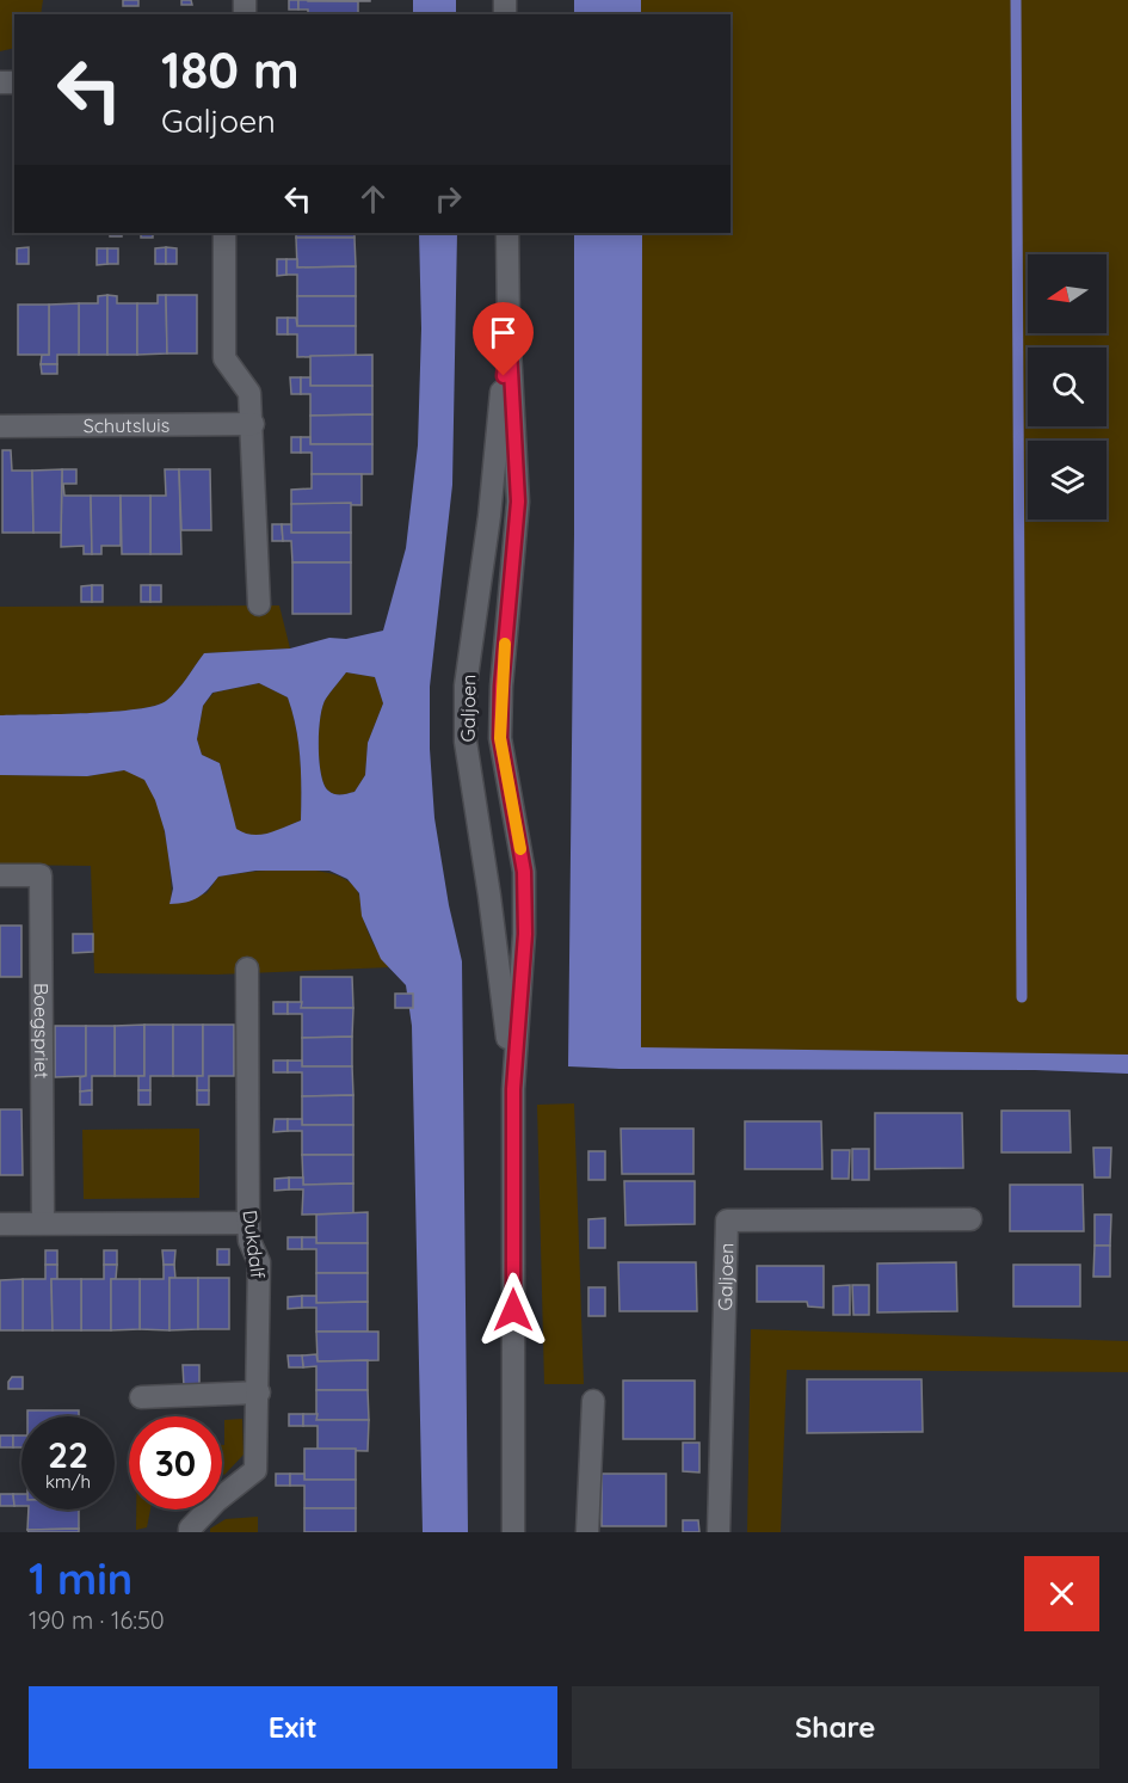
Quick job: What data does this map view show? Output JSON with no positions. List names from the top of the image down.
{
  "streets": {
    "street": [
      "Schutsluis",
      "Galjoen",
      "Boegspriet",
      "Dukdalf"
    ]
  },
  "north": "left",
  "page": {
    "turn": ["180 m", "Galjoen"],
    "speed": "22 km/h",
    "limit": "30",
    "heading": ["1 min", "190 m · 16:50"],
    "buttons": ["Exit", "Share"]
  }
}
